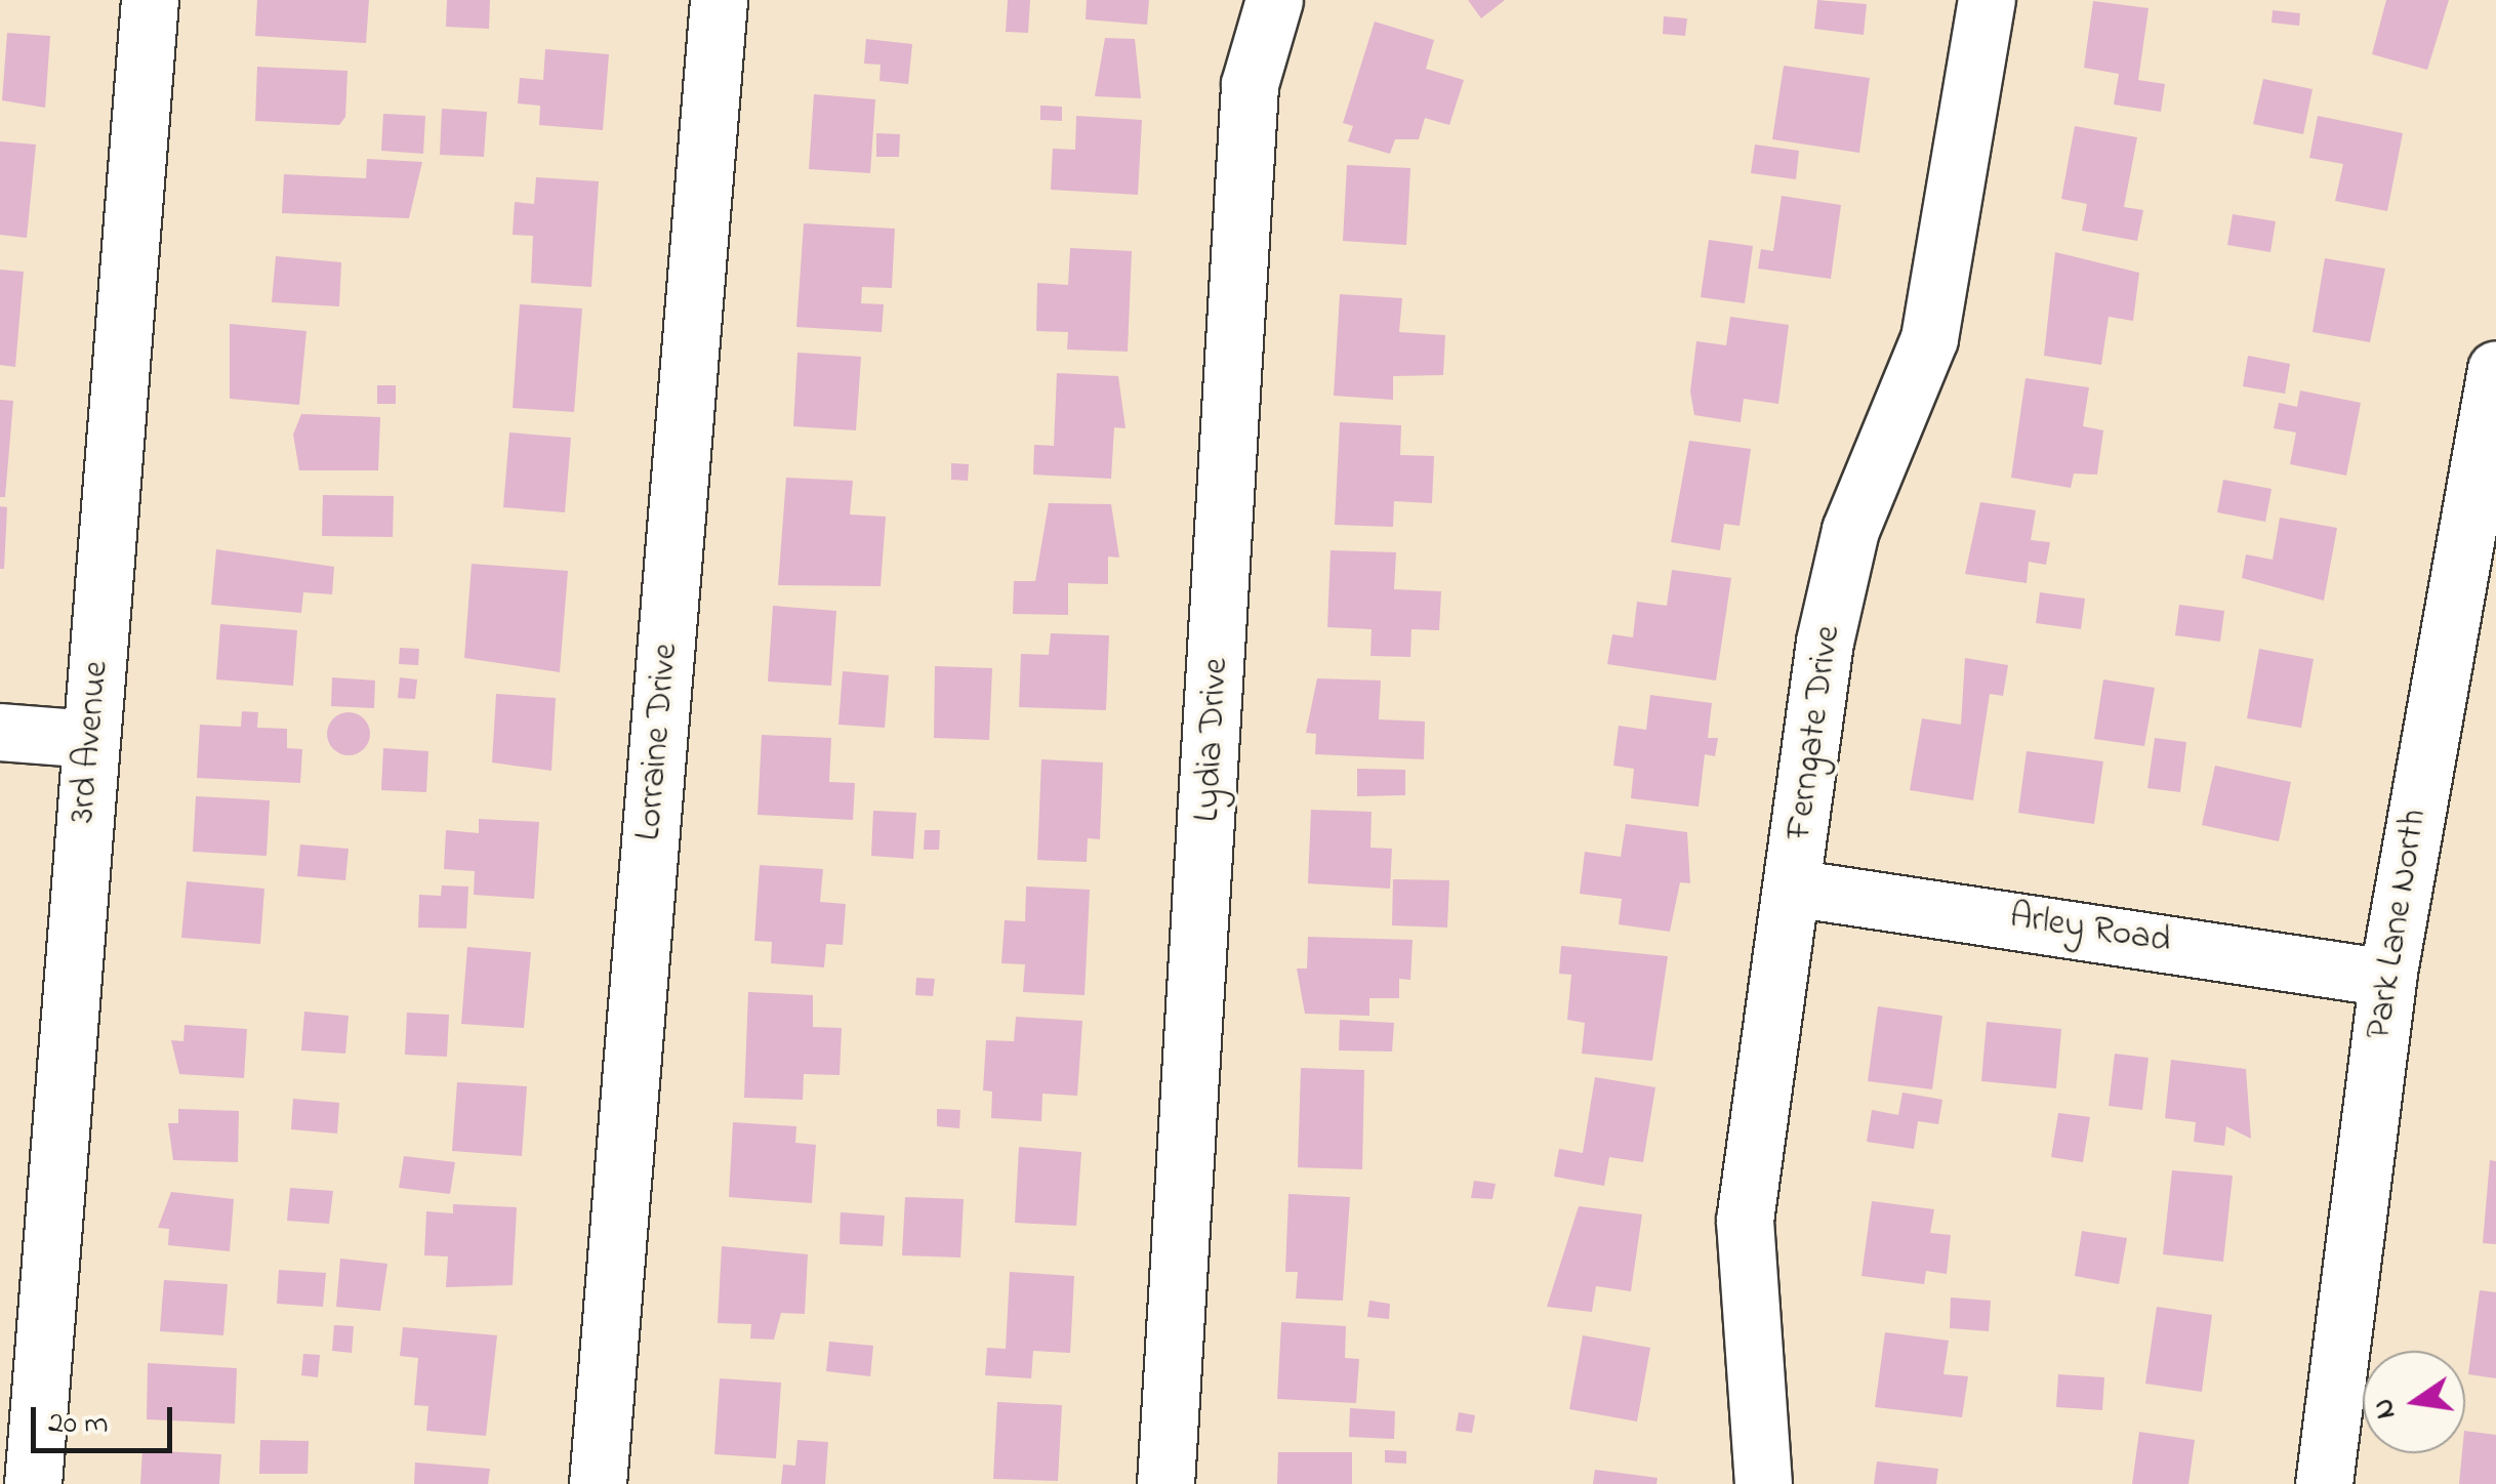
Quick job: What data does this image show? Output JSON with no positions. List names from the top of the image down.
{
  "streets": {
    "street": [
      "Ferngate Drive",
      "Lydia Drive",
      "3rd Avenue",
      "Lorraine Drive",
      "Park Lane North",
      "Arley Road"
    ]
  },
  "crossings": [
    ["Ferngate Drive", "Arley Road"],
    ["Park Lane North", "Arley Road"]
  ],
  "scale_bar": "20 m",
  "north": "left"
}
